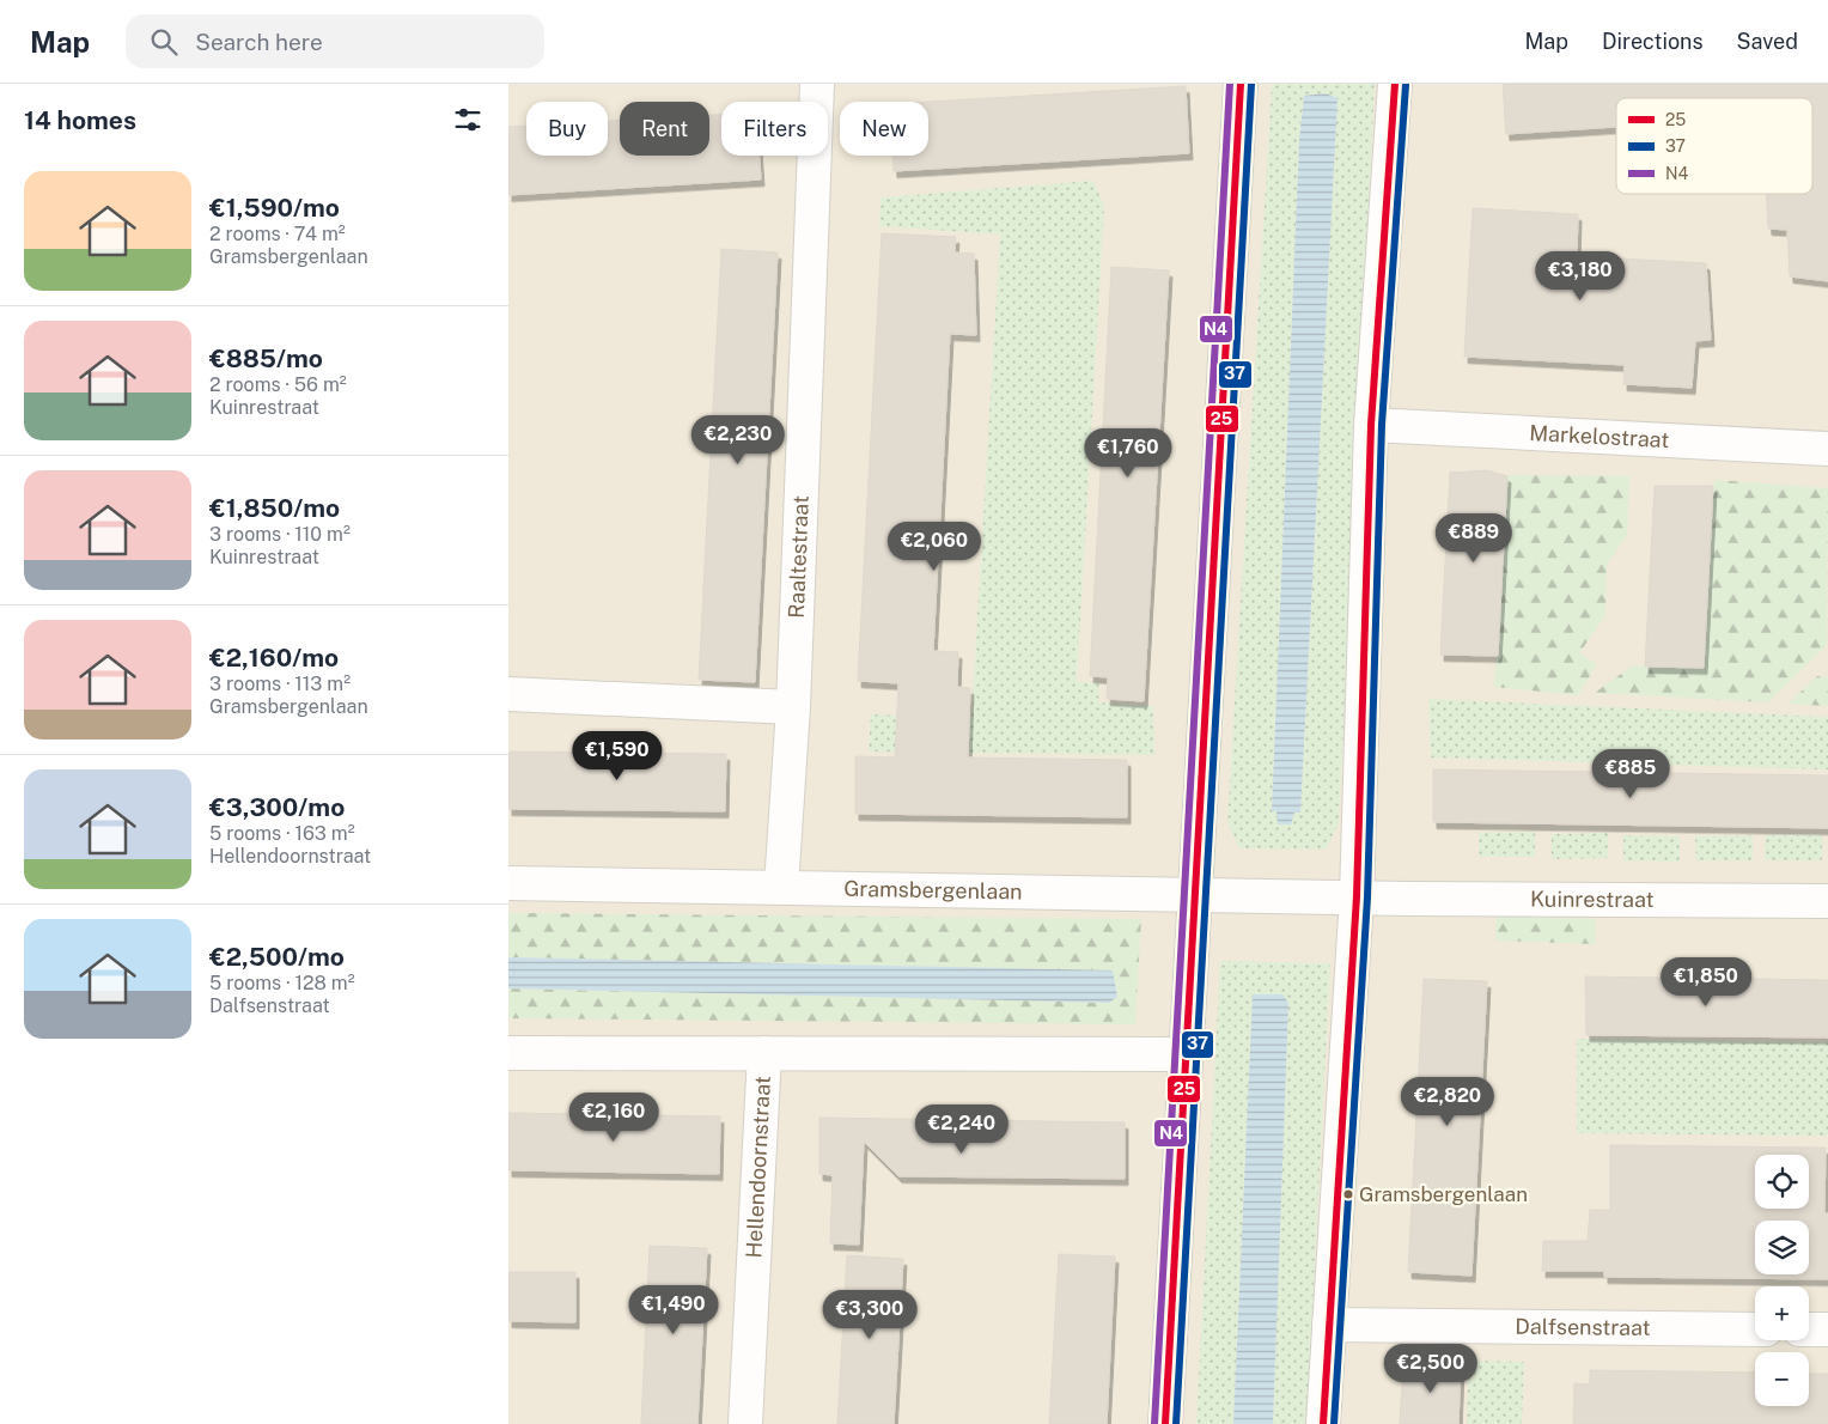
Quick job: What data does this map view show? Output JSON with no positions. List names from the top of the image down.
{
  "streets": {
    "street": [
      "Markelostraat",
      "Raaltestraat",
      "Gramsbergenlaan",
      "Kuinrestraat",
      "Hellendoornstraat",
      "Dalfsenstraat"
    ]
  },
  "crossings": [
    ["Raaltestraat", "Gramsbergenlaan"],
    ["Gramsbergenlaan", "Kuinrestraat"]
  ],
  "places": ["Gramsbergenlaan"],
  "lines": ["transit line 25", "transit line 37", "transit line N4"],
  "legend": ["25", "37", "N4"],
  "page": {
    "header": "Map",
    "search": "Search here",
    "nav": ["Map", "Directions", "Saved"],
    "heading": "14 homes",
    "chip": [
      "Buy",
      "Rent",
      "Filters",
      "New"
    ],
    "list": [
      {
        "name": "€1,590/mo",
        "note": "2 rooms · 74 m² · Gramsbergenlaan"
      },
      {
        "name": "€885/mo",
        "note": "2 rooms · 56 m² · Kuinrestraat"
      },
      {
        "name": "€1,850/mo",
        "note": "3 rooms · 110 m² · Kuinrestraat"
      },
      {
        "name": "€2,160/mo",
        "note": "3 rooms · 113 m² · Gramsbergenlaan"
      },
      {
        "name": "€3,300/mo",
        "note": "5 rooms · 163 m² · Hellendoornstraat"
      },
      {
        "name": "€2,500/mo",
        "note": "5 rooms · 128 m² · Dalfsenstraat"
      }
    ],
    "price": [
      "€3,180",
      "€2,230",
      "€1,760",
      "€889",
      "€2,060",
      "€1,590",
      "€885",
      "€1,850",
      "€2,820",
      "€2,160",
      "€2,240",
      "€1,490",
      "€3,300",
      "€2,500"
    ],
    "map_buttons": ["+", "−"]
  }
}
